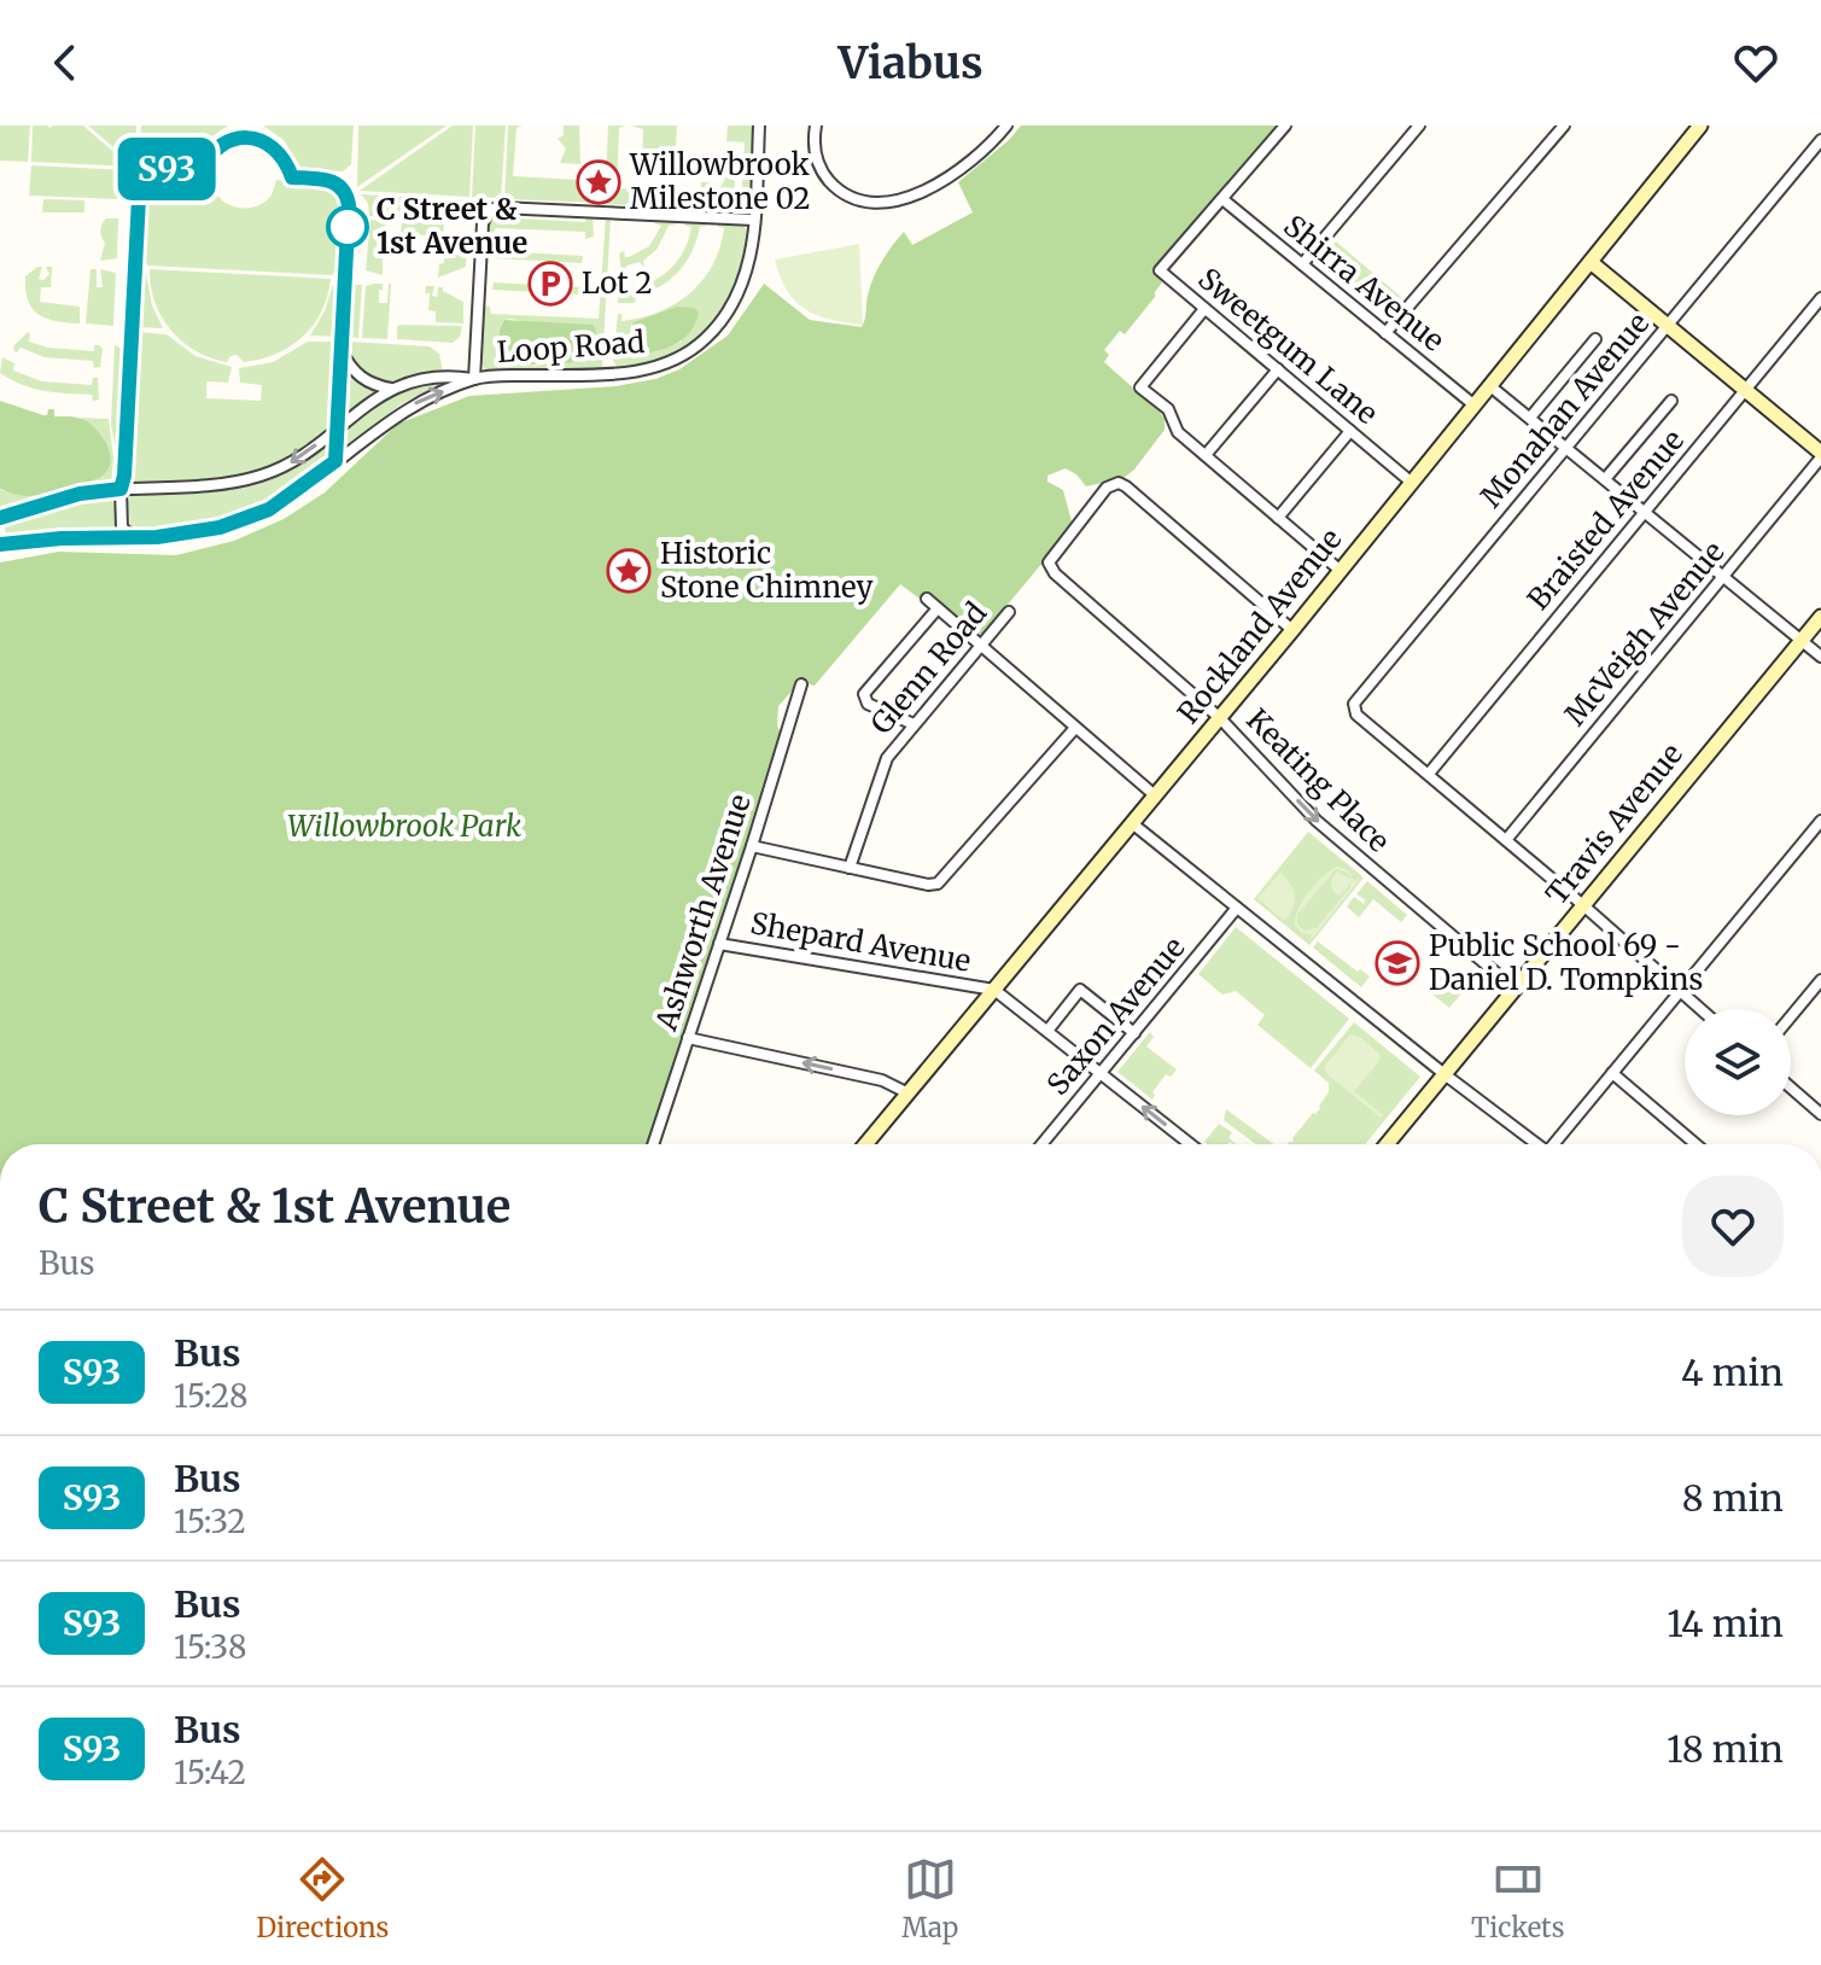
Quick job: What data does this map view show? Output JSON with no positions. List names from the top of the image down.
{
  "streets": {
    "street": [
      "Shirra Avenue",
      "Sweetgum Lane",
      "Loop Road",
      "Monahan Avenue",
      "Braisted Avenue",
      "Rockland Avenue",
      "McVeigh Avenue",
      "Glenn Road",
      "Keating Place",
      "Travis Avenue",
      "Ashworth Avenue",
      "Shepard Avenue",
      "Saxon Avenue"
    ]
  },
  "crossings": [
    ["Shirra Avenue", "Sweetgum Lane"],
    ["Shirra Avenue", "Rockland Avenue"],
    ["Sweetgum Lane", "Rockland Avenue"],
    ["Monahan Avenue", "Braisted Avenue"],
    ["Rockland Avenue", "Keating Place"],
    ["Rockland Avenue", "Shepard Avenue"],
    ["Keating Place", "Travis Avenue"],
    ["Ashworth Avenue", "Shepard Avenue"]
  ],
  "one_way": ["Keating Place"],
  "parks": ["Willowbrook Park"],
  "places": {
    "place": ["Willowbrook Milestone 02", "Historic Stone Chimney"],
    "other": ["C Street & 1st Avenue"],
    "parking": ["Lot 2"],
    "school or university": ["Public School 69 - Daniel D. Tompkins"]
  },
  "lines": ["bus line S93"],
  "page": {
    "header": "Viabus",
    "on_map": "S93",
    "heading": ["C Street & 1st Avenue", "Bus"],
    "list": [
      {
        "mark": "S93",
        "name": "Bus",
        "note": "15:28",
        "value": "4 min"
      },
      {
        "mark": "S93",
        "name": "Bus",
        "note": "15:32",
        "value": "8 min"
      },
      {
        "mark": "S93",
        "name": "Bus",
        "note": "15:38",
        "value": "14 min"
      },
      {
        "mark": "S93",
        "name": "Bus",
        "note": "15:42",
        "value": "18 min"
      }
    ],
    "tabs": ["Directions", "Map", "Tickets"]
  }
}
